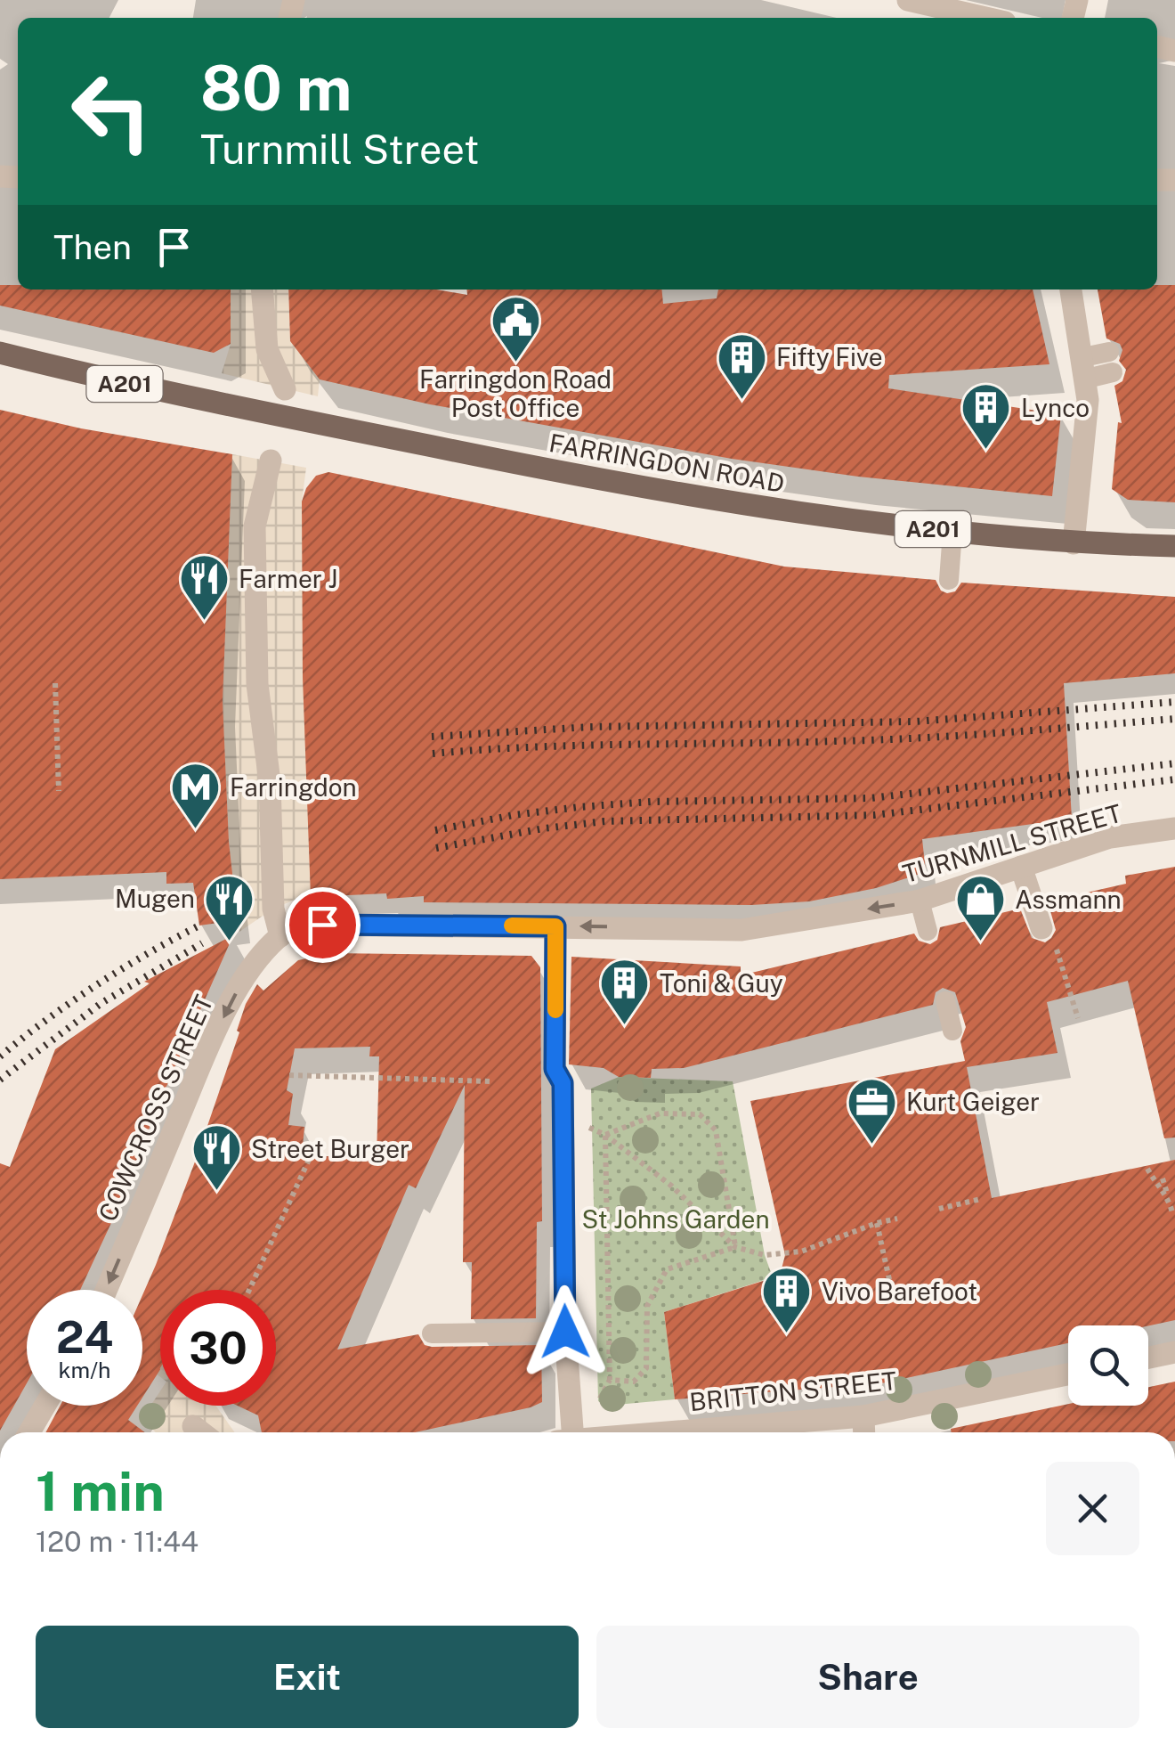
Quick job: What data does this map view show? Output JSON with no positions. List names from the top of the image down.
{
  "streets": {
    "main road": ["A201", "FARRINGDON ROAD"],
    "street": ["TURNMILL STREET", "COWCROSS STREET", "BRITTON STREET"]
  },
  "crossings": [
    ["TURNMILL STREET", "COWCROSS STREET"]
  ],
  "one_way": ["TURNMILL STREET", "COWCROSS STREET"],
  "parks": ["St Johns Garden"],
  "places": {
    "public building": ["Farringdon Road Post Office"],
    "building": [
      "Fifty Five",
      "Lynco",
      "Toni & Guy",
      "Vivo Barefoot"
    ],
    "restaurant": ["Farmer J", "Mugen", "Street Burger"],
    "metro station": ["Farringdon"],
    "shop": ["Assmann"],
    "office": ["Kurt Geiger"]
  },
  "page": {
    "turn": ["80 m", "Turnmill Street"],
    "then": "Then",
    "speed": "24 km/h",
    "limit": "30",
    "heading": ["1 min", "120 m · 11:44"],
    "buttons": ["Exit", "Share"]
  }
}
